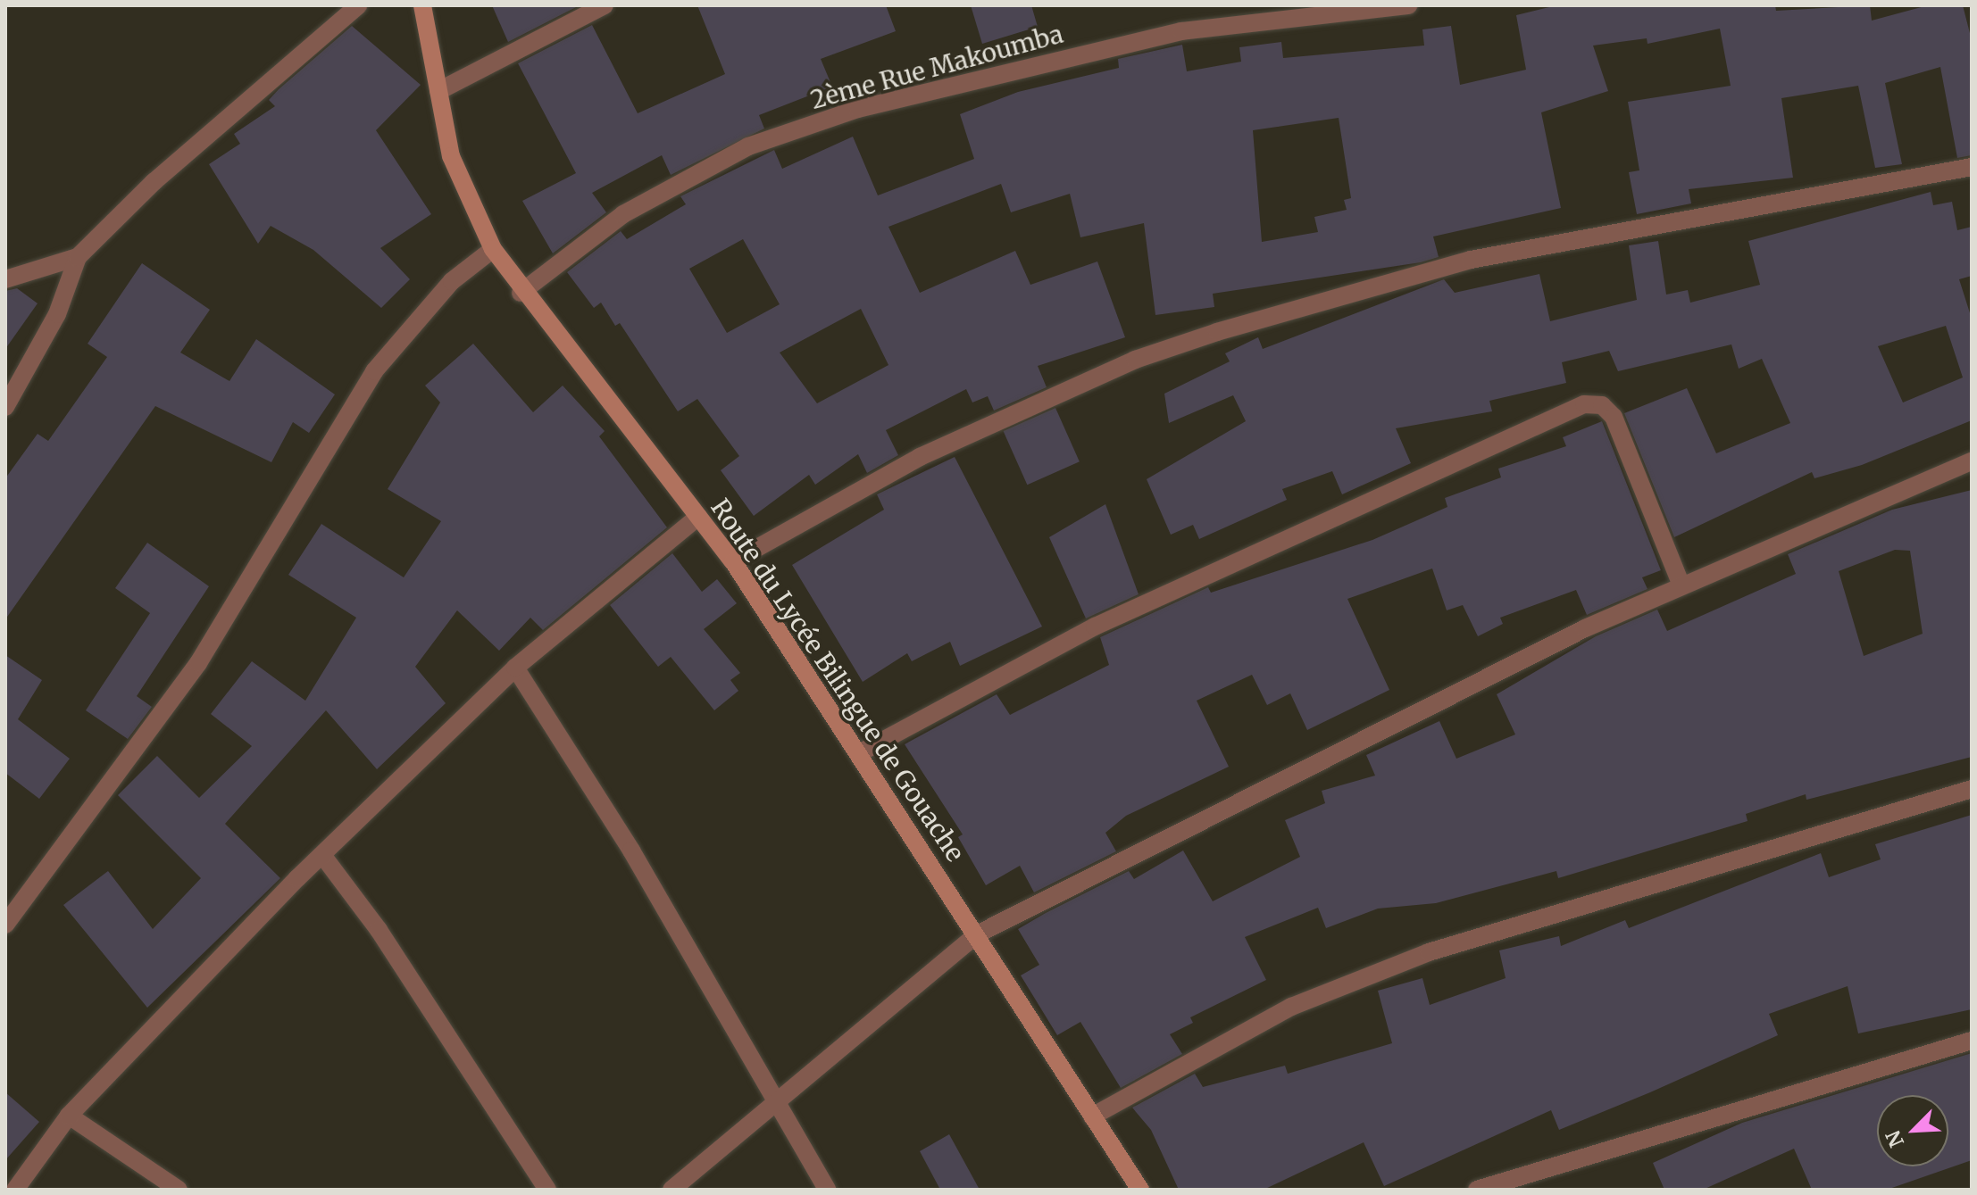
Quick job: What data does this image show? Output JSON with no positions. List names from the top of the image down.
{
  "streets": {
    "street": ["2ème Rue Makoumba", "Route du Lycée Bilingue de Gouache"]
  },
  "crossings": [
    ["2ème Rue Makoumba", "Route du Lycée Bilingue de Gouache"]
  ],
  "north": "bottom left"
}
